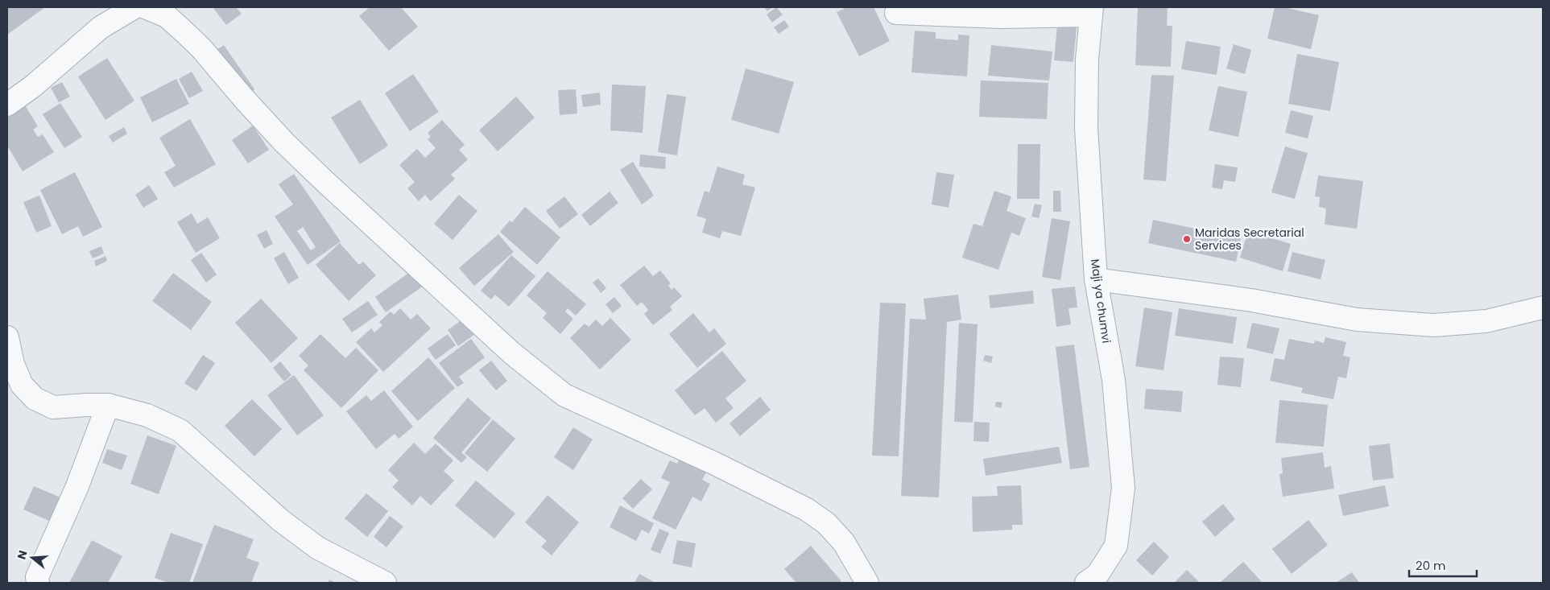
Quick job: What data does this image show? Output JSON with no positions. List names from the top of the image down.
{
  "streets": {
    "street": ["Maji ya chumvi"]
  },
  "places": ["Maridas Secretarial Services"],
  "scale_bar": "20 m",
  "north": "left"
}
